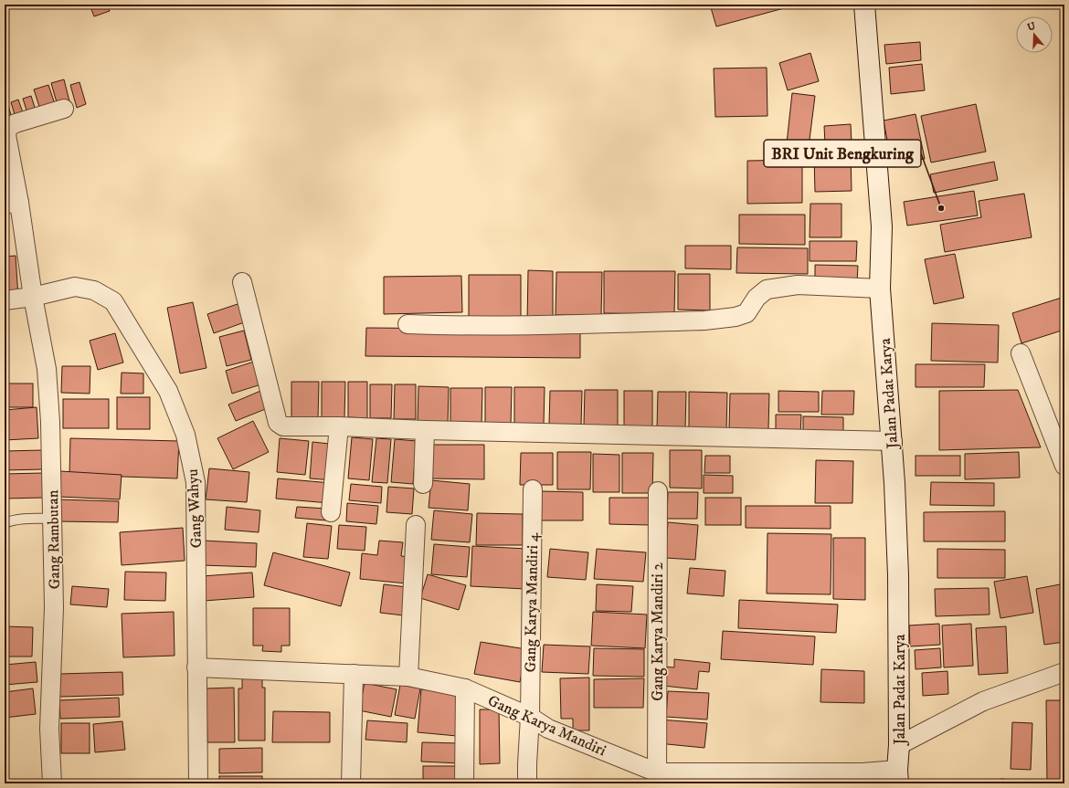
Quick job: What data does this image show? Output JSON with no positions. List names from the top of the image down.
{
  "streets": {
    "main road": ["Jalan Padat Karya"],
    "street": [
      "Gang Wahyu",
      "Gang Rambutan",
      "Gang Karya Mandiri 4",
      "Gang Karya Mandiri 2",
      "Gang Karya Mandiri"
    ]
  },
  "crossings": [
    ["Jalan Padat Karya", "Gang Karya Mandiri"],
    ["Gang Wahyu", "Gang Rambutan"],
    ["Gang Wahyu", "Gang Karya Mandiri"],
    ["Gang Karya Mandiri 4", "Gang Karya Mandiri"],
    ["Gang Karya Mandiri 2", "Gang Karya Mandiri"]
  ],
  "places": ["BRI Unit Bengkuring"],
  "north": "top"
}
